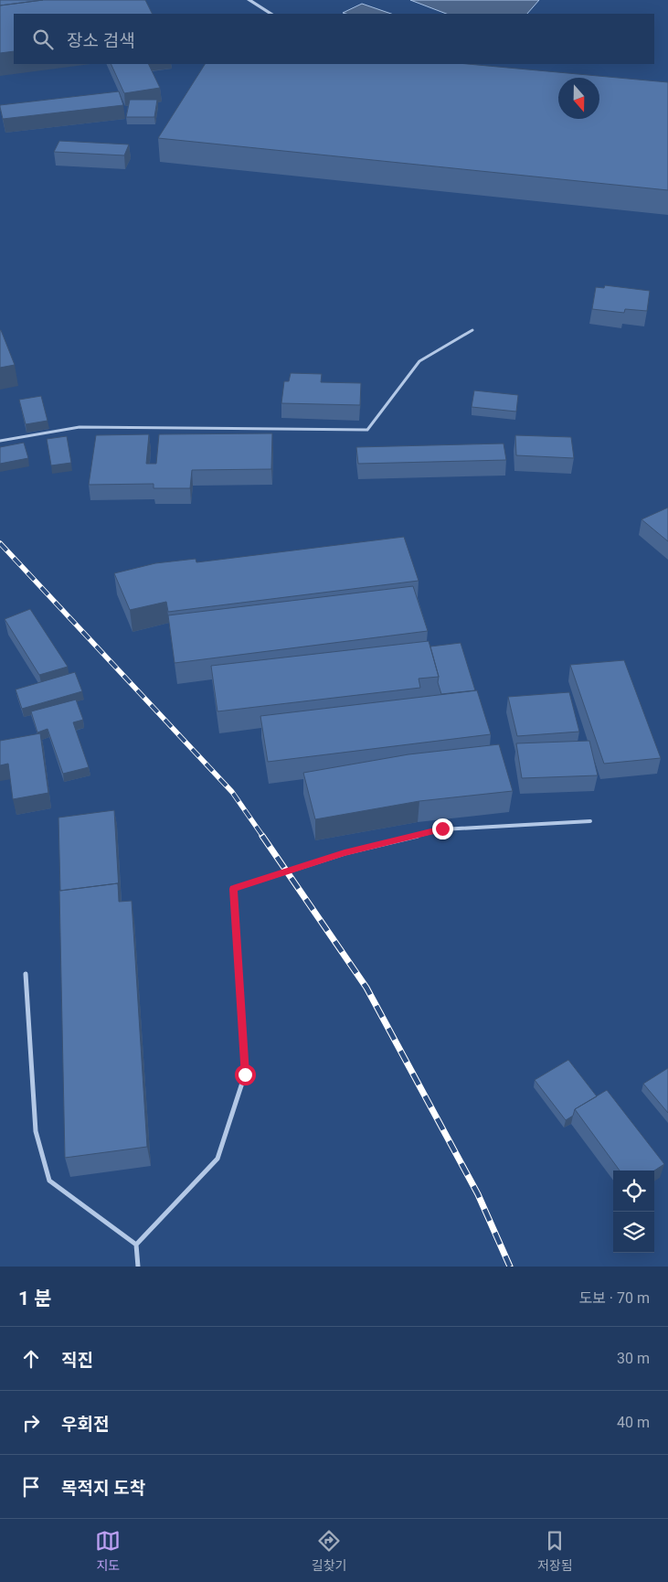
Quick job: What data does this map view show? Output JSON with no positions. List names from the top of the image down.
{
  "north": "bottom",
  "page": {
    "search": "장소 검색",
    "heading": ["1 분", "도보 · 70 m"],
    "list": [
      ["직진", "30 m"],
      ["우회전", "40 m"],
      "목적지 도착"
    ],
    "nav": ["지도", "길찾기", "저장됨"]
  }
}
